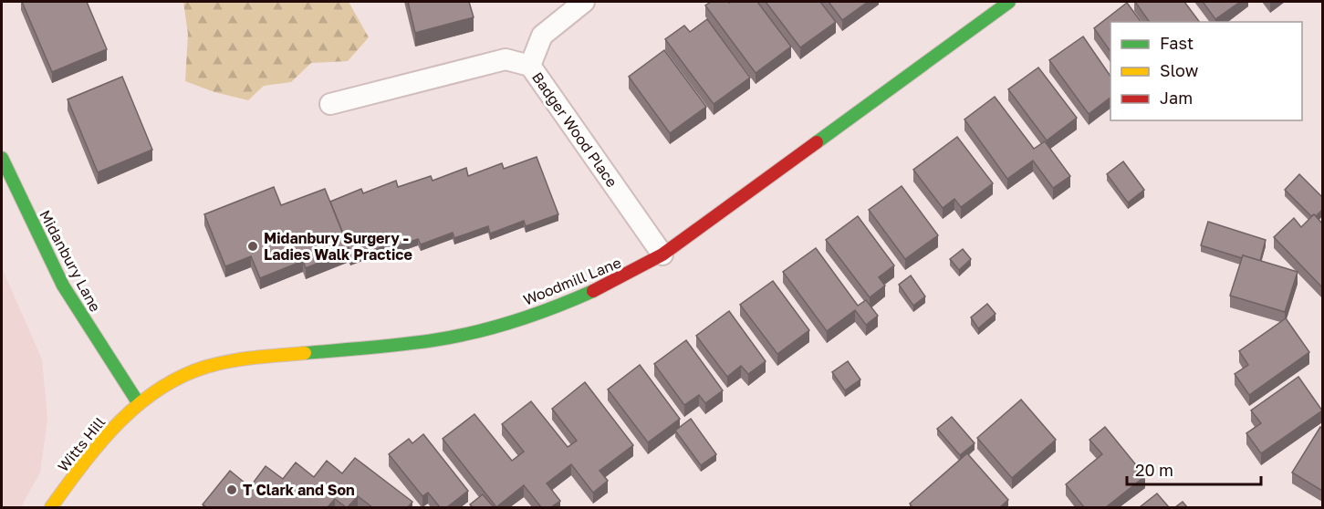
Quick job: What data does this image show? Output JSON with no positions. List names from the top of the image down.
{
  "streets": {
    "street": ["Midanbury Lane", "Woodmill Lane", "Witts Hill"],
    "lane": ["Badger Wood Place"]
  },
  "crossings": [
    ["Badger Wood Place", "Woodmill Lane"],
    ["Midanbury Lane", "Woodmill Lane"],
    ["Midanbury Lane", "Witts Hill"],
    ["Woodmill Lane", "Witts Hill"]
  ],
  "places": ["Midanbury Surgery - Ladies Walk Practice", "T Clark and Son"],
  "legend": ["Fast", "Slow", "Jam"],
  "scale_bar": "20 m"
}
